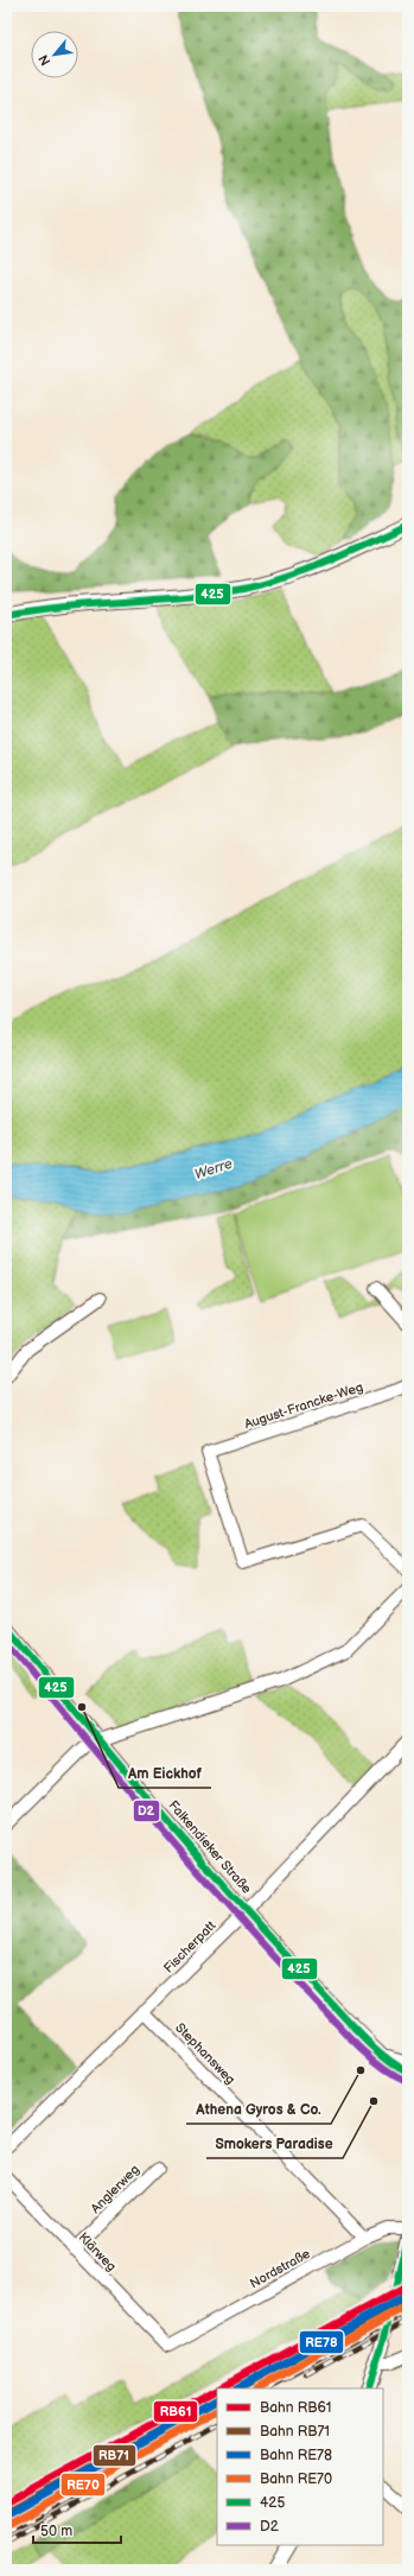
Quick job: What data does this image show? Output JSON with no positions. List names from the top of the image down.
{
  "streets": {
    "street": [
      "August-Francke-Weg",
      "Falkendieker Straße",
      "Fischerpatt",
      "Stephansweg",
      "Anglerweg",
      "Klärweg",
      "Nordstraße"
    ]
  },
  "crossings": [
    ["Falkendieker Straße", "Fischerpatt"],
    ["Fischerpatt", "Stephansweg"],
    ["Stephansweg", "Nordstraße"],
    ["Anglerweg", "Klärweg"],
    ["Klärweg", "Nordstraße"]
  ],
  "water": ["Werre"],
  "places": ["Am Eickhof", "Athena Gyros & Co.", "Smokers Paradise"],
  "lines": [
    "transit line 425",
    "transit line D2",
    "rail line RB61",
    "rail line RE78",
    "rail line RB71",
    "rail line RE70"
  ],
  "legend": [
    "Bahn RB61",
    "Bahn RB71",
    "Bahn RE78",
    "Bahn RE70",
    "425",
    "D2"
  ],
  "scale_bar": "50 m",
  "north": "bottom left"
}
